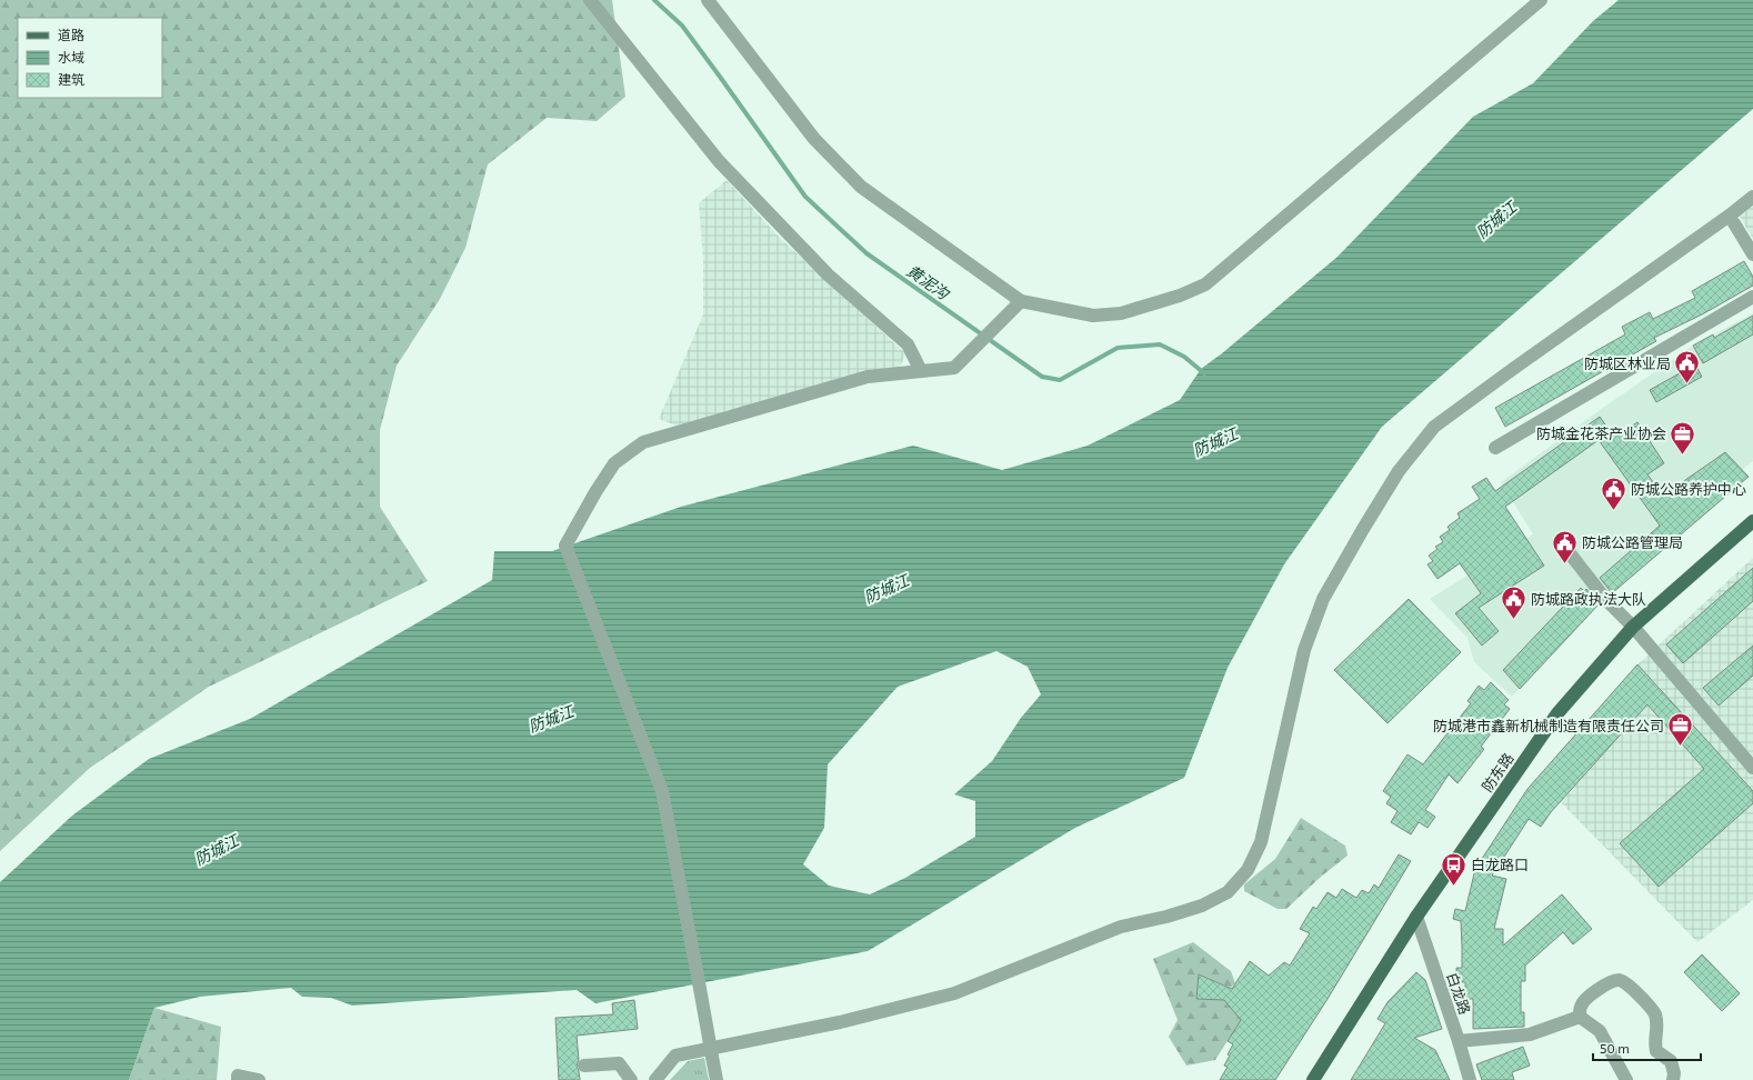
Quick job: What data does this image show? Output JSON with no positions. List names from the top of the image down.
{
  "streets": {
    "main road": ["防东路"],
    "street": ["白龙路"]
  },
  "crossings": [
    ["防东路", "白龙路"]
  ],
  "water": ["防城江", "黄泥沟"],
  "places": {
    "public building": [
      "防城区林业局",
      "防城公路养护中心",
      "防城公路管理局",
      "防城路政执法大队"
    ],
    "office": ["防城金花茶产业协会", "防城港市鑫新机械制造有限责任公司"],
    "bus stop": ["白龙路口"]
  },
  "legend": ["道路", "水域", "建筑"],
  "scale_bar": "50 m"
}
